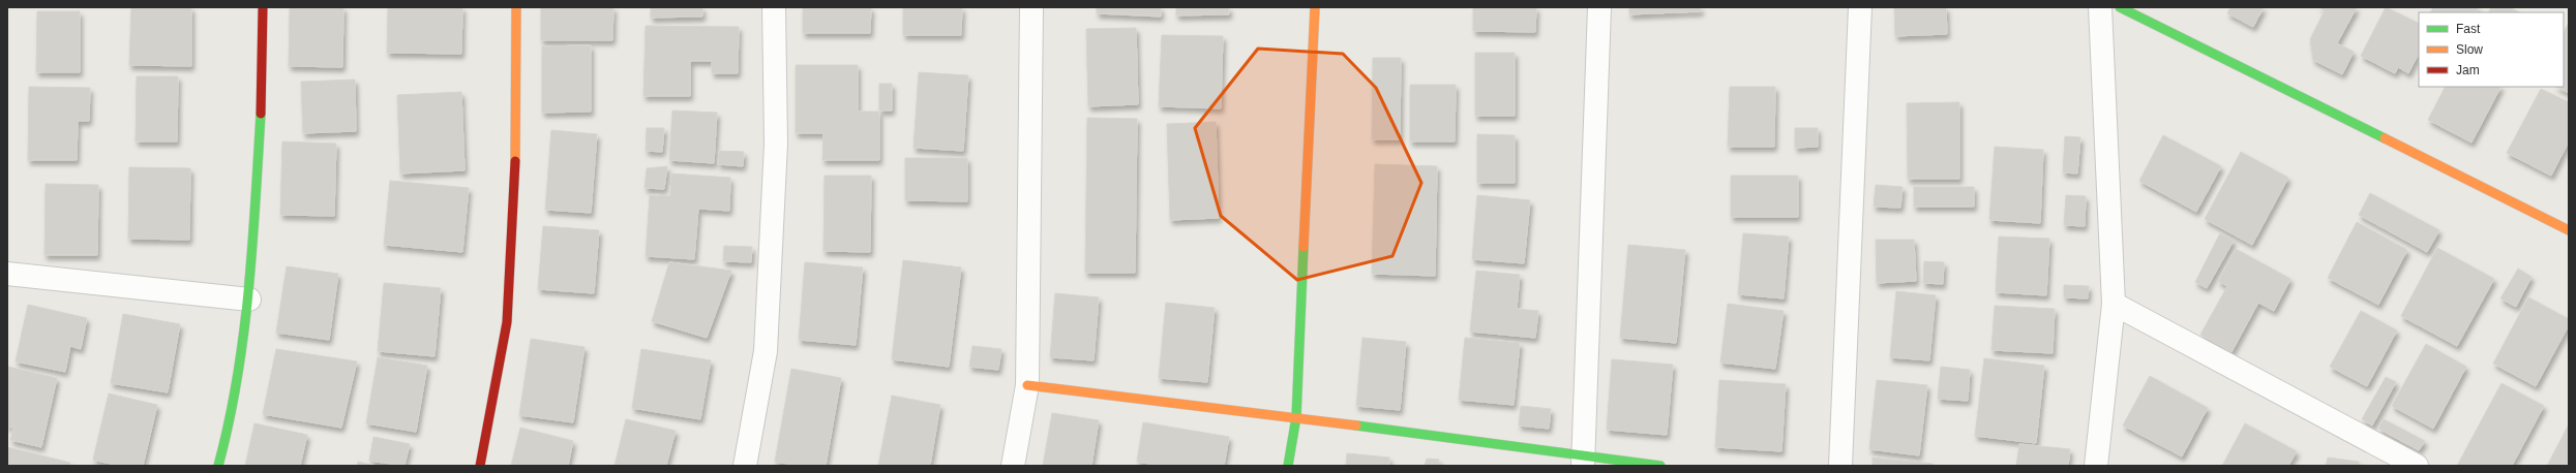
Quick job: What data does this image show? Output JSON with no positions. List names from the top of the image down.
{
  "legend": ["Fast", "Slow", "Jam"]
}
